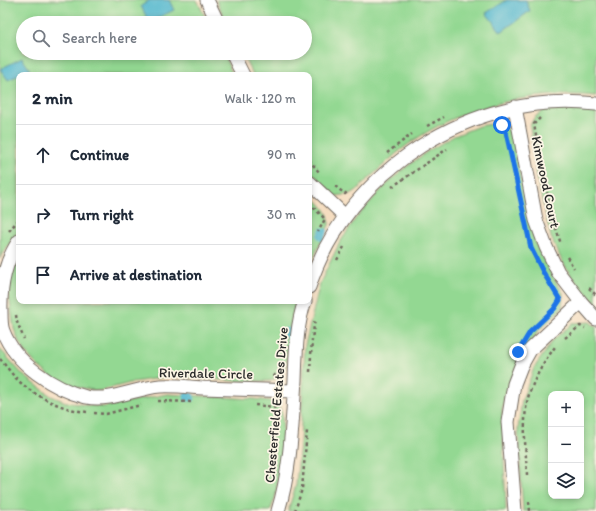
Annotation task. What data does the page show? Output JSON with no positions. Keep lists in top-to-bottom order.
{
  "streets": {
    "street": ["Kimwood Court", "Riverdale Circle", "Chesterfield Estates Drive"]
  },
  "crossings": [
    ["Riverdale Circle", "Chesterfield Estates Drive"]
  ],
  "page": {
    "search": "Search here",
    "heading": ["2 min", "Walk · 120 m"],
    "list": [
      ["Continue", "90 m"],
      ["Turn right", "30 m"],
      "Arrive at destination"
    ],
    "map_buttons": ["+", "−"]
  }
}
